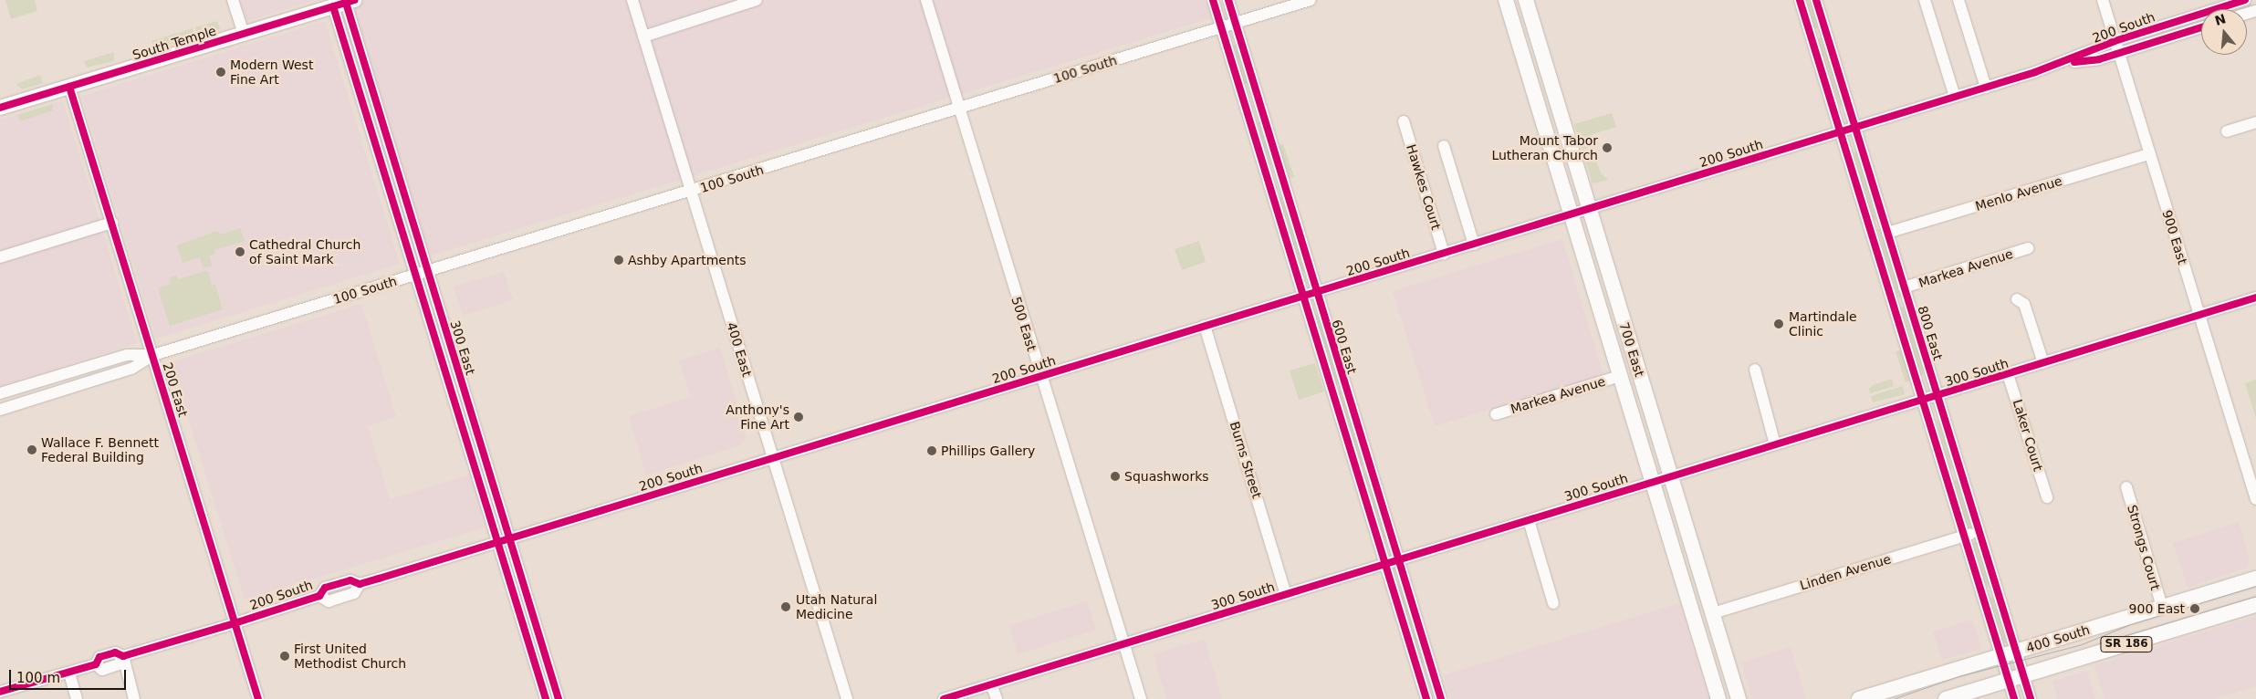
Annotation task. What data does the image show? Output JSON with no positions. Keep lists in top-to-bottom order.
{
  "streets": {
    "main road": [
      "South Temple",
      "700 East",
      "400 South",
      "SR 186"
    ],
    "street": [
      "200 South",
      "100 South",
      "Hawkes Court",
      "Menlo Avenue",
      "900 East",
      "Markea Avenue",
      "500 East",
      "800 East",
      "600 East",
      "300 East",
      "400 East",
      "300 South",
      "200 East",
      "Laker Court",
      "Burns Street",
      "Strongs Court",
      "Linden Avenue"
    ]
  },
  "crossings": [
    ["200 South", "Hawkes Court"],
    ["200 South", "900 East"],
    ["200 South", "500 East"],
    ["200 South", "800 East"],
    ["200 South", "600 East"],
    ["200 South", "300 East"],
    ["200 South", "400 East"],
    ["200 South", "700 East"],
    ["200 South", "200 East"],
    ["200 South", "Burns Street"],
    ["South Temple", "300 East"],
    ["South Temple", "200 East"],
    ["100 South", "500 East"],
    ["100 South", "600 East"],
    ["100 South", "300 East"],
    ["100 South", "400 East"],
    ["100 South", "200 East"],
    ["Menlo Avenue", "900 East"],
    ["Menlo Avenue", "800 East"],
    ["900 East", "300 South"],
    ["Markea Avenue", "800 East"],
    ["Markea Avenue", "700 East"],
    ["500 East", "300 South"],
    ["800 East", "300 South"],
    ["800 East", "Linden Avenue"],
    ["800 East", "400 South"],
    ["600 East", "300 South"],
    ["700 East", "300 South"],
    ["700 East", "Linden Avenue"],
    ["300 South", "Laker Court"],
    ["300 South", "Burns Street"],
    ["Strongs Court", "400 South"]
  ],
  "places": [
    "Modern West Fine Art",
    "Mount Tabor Lutheran Church",
    "Cathedral Church of Saint Mark",
    "Ashby Apartments",
    "Martindale Clinic",
    "Anthony's Fine Art",
    "Wallace F. Bennett Federal Building",
    "Phillips Gallery",
    "Squashworks",
    "Utah Natural Medicine",
    "900 East",
    "First United Methodist Church"
  ],
  "scale_bar": "100 m",
  "north": "top"
}
